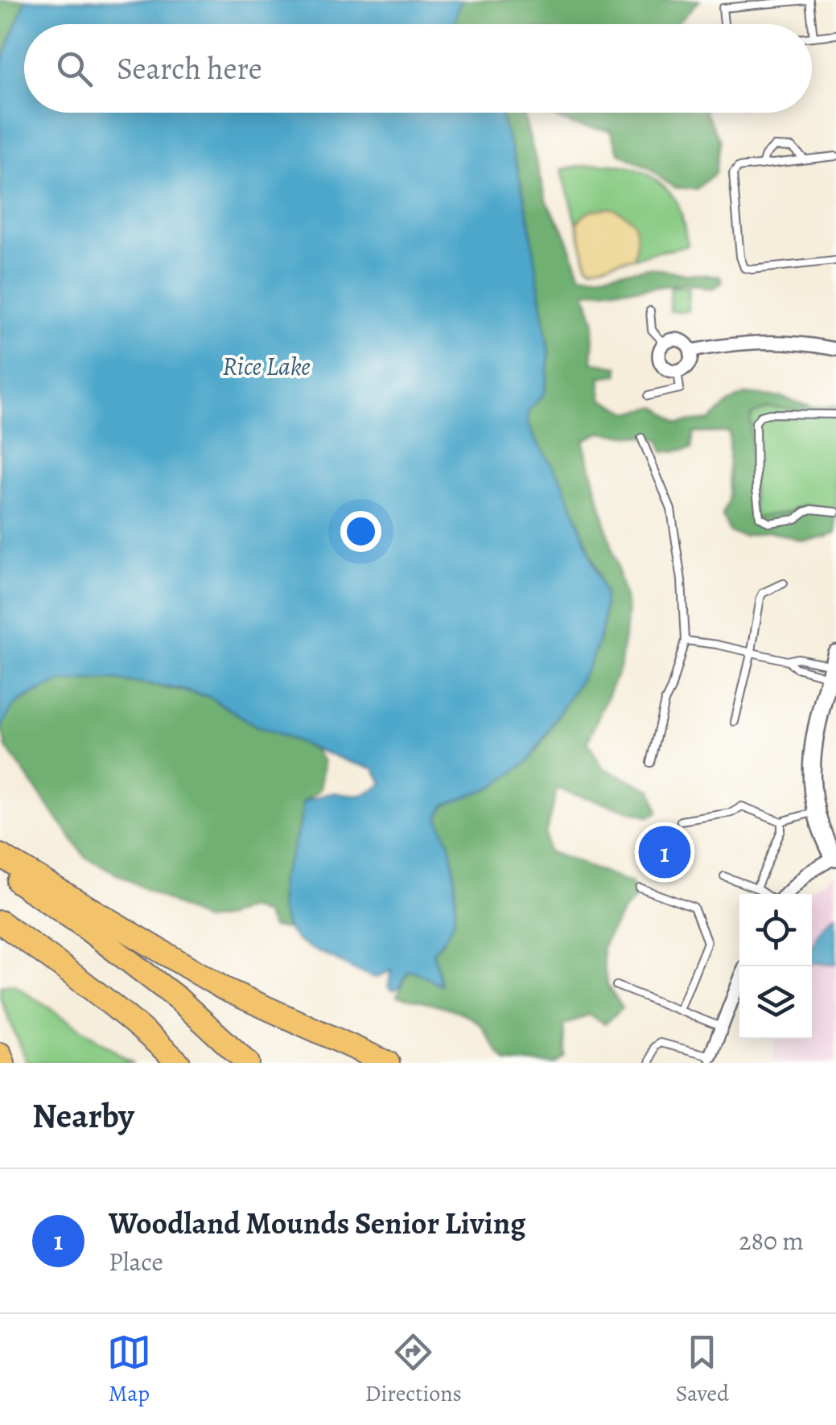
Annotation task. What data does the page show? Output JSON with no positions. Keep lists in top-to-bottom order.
{
  "water": ["Rice Lake"],
  "page": {
    "search": "Search here",
    "pins": "1",
    "heading": "Nearby",
    "list": [
      {
        "mark": "1",
        "name": "Woodland Mounds Senior Living",
        "note": "Place",
        "value": "280 m"
      }
    ],
    "nav": ["Map", "Directions", "Saved"]
  }
}
